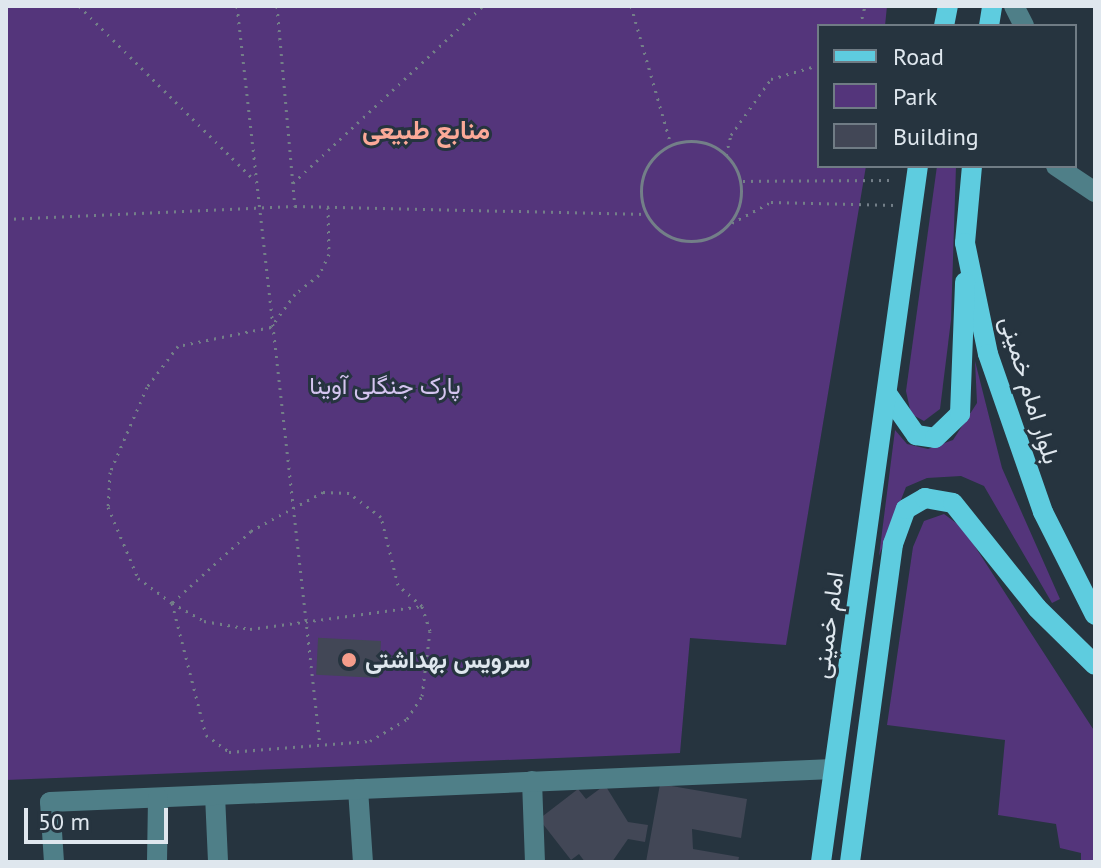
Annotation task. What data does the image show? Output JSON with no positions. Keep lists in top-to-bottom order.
{
  "streets": {
    "main road": ["بلوار امام خمینی", "امام خمینی"]
  },
  "districts": ["منابع طبیعی"],
  "parks": ["پارک جنگلی آوینا"],
  "places": ["سرویس بهداشتی"],
  "legend": ["Road", "Park", "Building"],
  "scale_bar": "50 m"
}
